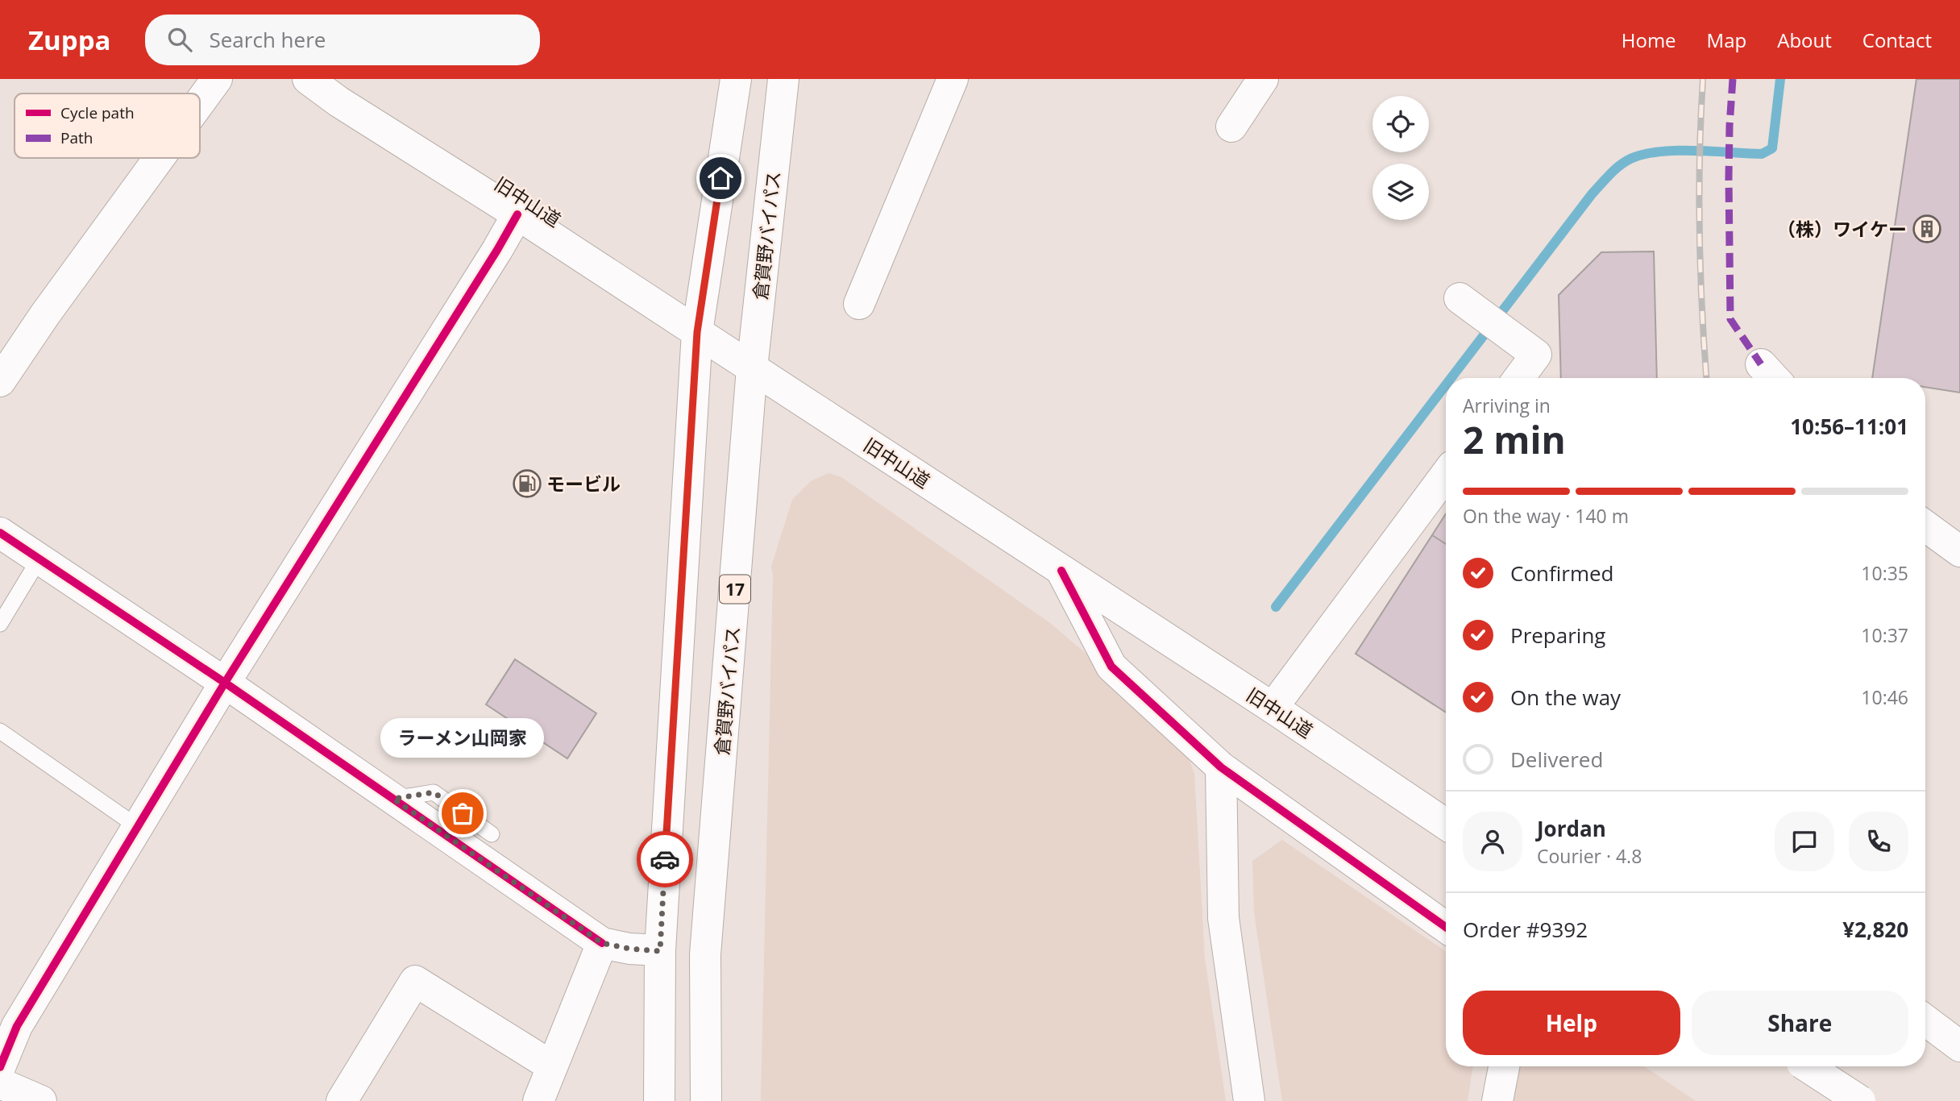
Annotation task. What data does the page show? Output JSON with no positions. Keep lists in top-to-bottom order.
{
  "streets": {
    "main road": ["旧中山道", "倉賀野バイパス", "17"]
  },
  "crossings": [
    ["旧中山道", "倉賀野バイパス"]
  ],
  "places": {
    "building": ["（株）ワイケー"],
    "fuel station": ["モービル"],
    "other": ["ラーメン山岡家"]
  },
  "legend": ["Cycle path", "Path"],
  "page": {
    "header": "Zuppa",
    "search": "Search here",
    "nav": [
      "Home",
      "Map",
      "About",
      "Contact"
    ],
    "heading": ["2 min", "Arriving in", "10:56–11:01"],
    "panel": [
      "Jordan",
      "Courier · 4.8",
      "Order #9392",
      "¥2,820"
    ],
    "bar": "On the way · 140 m",
    "list": [
      ["Confirmed", "10:35"],
      ["Preparing", "10:37"],
      ["On the way", "10:46"],
      "Delivered"
    ],
    "bubble": "ラーメン山岡家",
    "buttons": ["Help", "Share"]
  }
}
